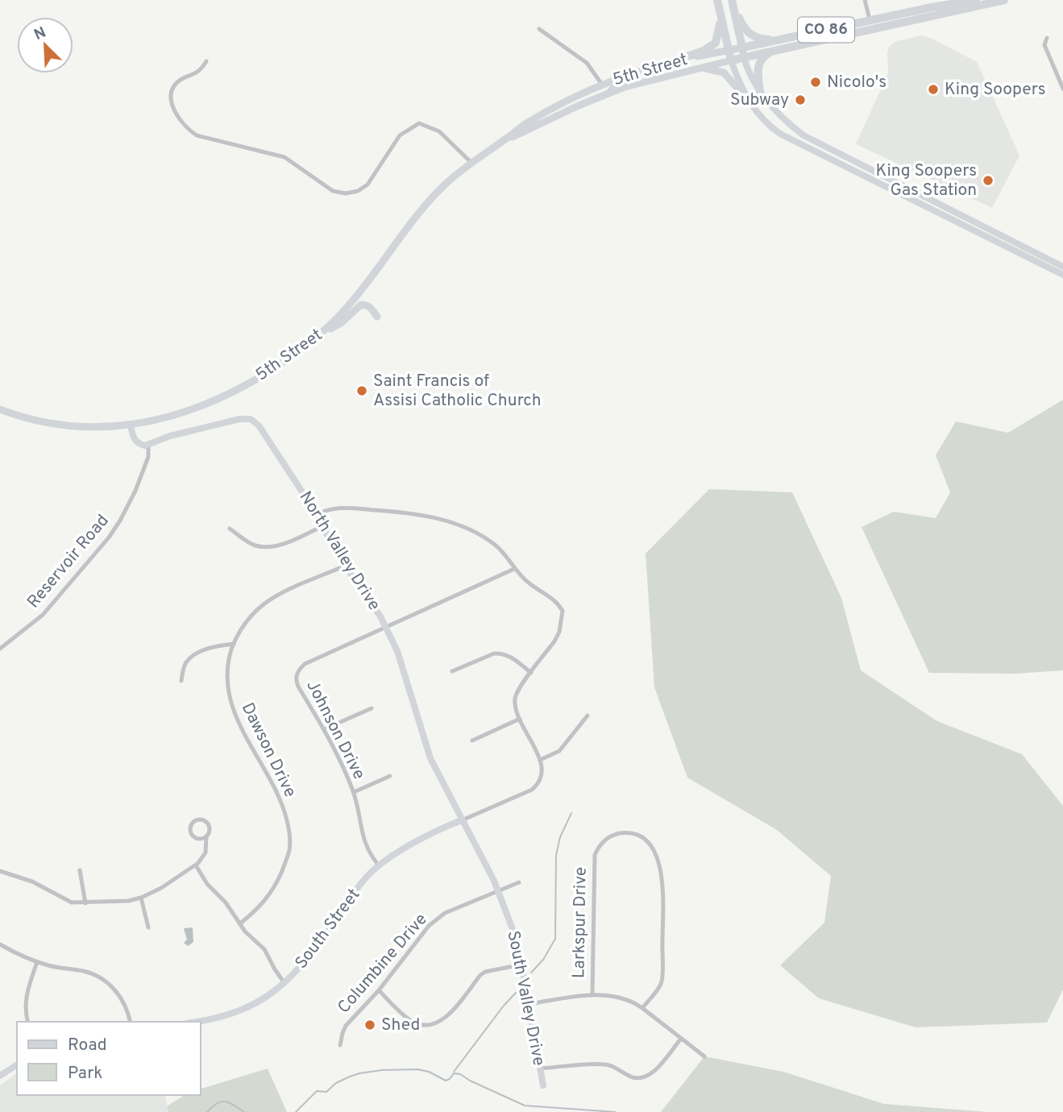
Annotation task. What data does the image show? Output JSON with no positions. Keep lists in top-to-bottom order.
{
  "streets": {
    "highway": ["CO 86", "5th Street"],
    "street": [
      "North Valley Drive",
      "Reservoir Road",
      "Johnson Drive",
      "Dawson Drive",
      "Larkspur Drive",
      "South Street",
      "Columbine Drive",
      "South Valley Drive"
    ]
  },
  "crossings": [
    ["CO 86", "5th Street"],
    ["North Valley Drive", "Reservoir Road"],
    ["North Valley Drive", "Johnson Drive"],
    ["North Valley Drive", "Dawson Drive"],
    ["North Valley Drive", "South Street"],
    ["North Valley Drive", "South Valley Drive"],
    ["Johnson Drive", "South Street"],
    ["South Street", "South Valley Drive"],
    ["Columbine Drive", "South Valley Drive"]
  ],
  "places": [
    "Nicolo's",
    "King Soopers",
    "Subway",
    "King Soopers Gas Station",
    "Saint Francis of Assisi Catholic Church",
    "Shed"
  ],
  "legend": ["Road", "Park"],
  "north": "top left"
}
